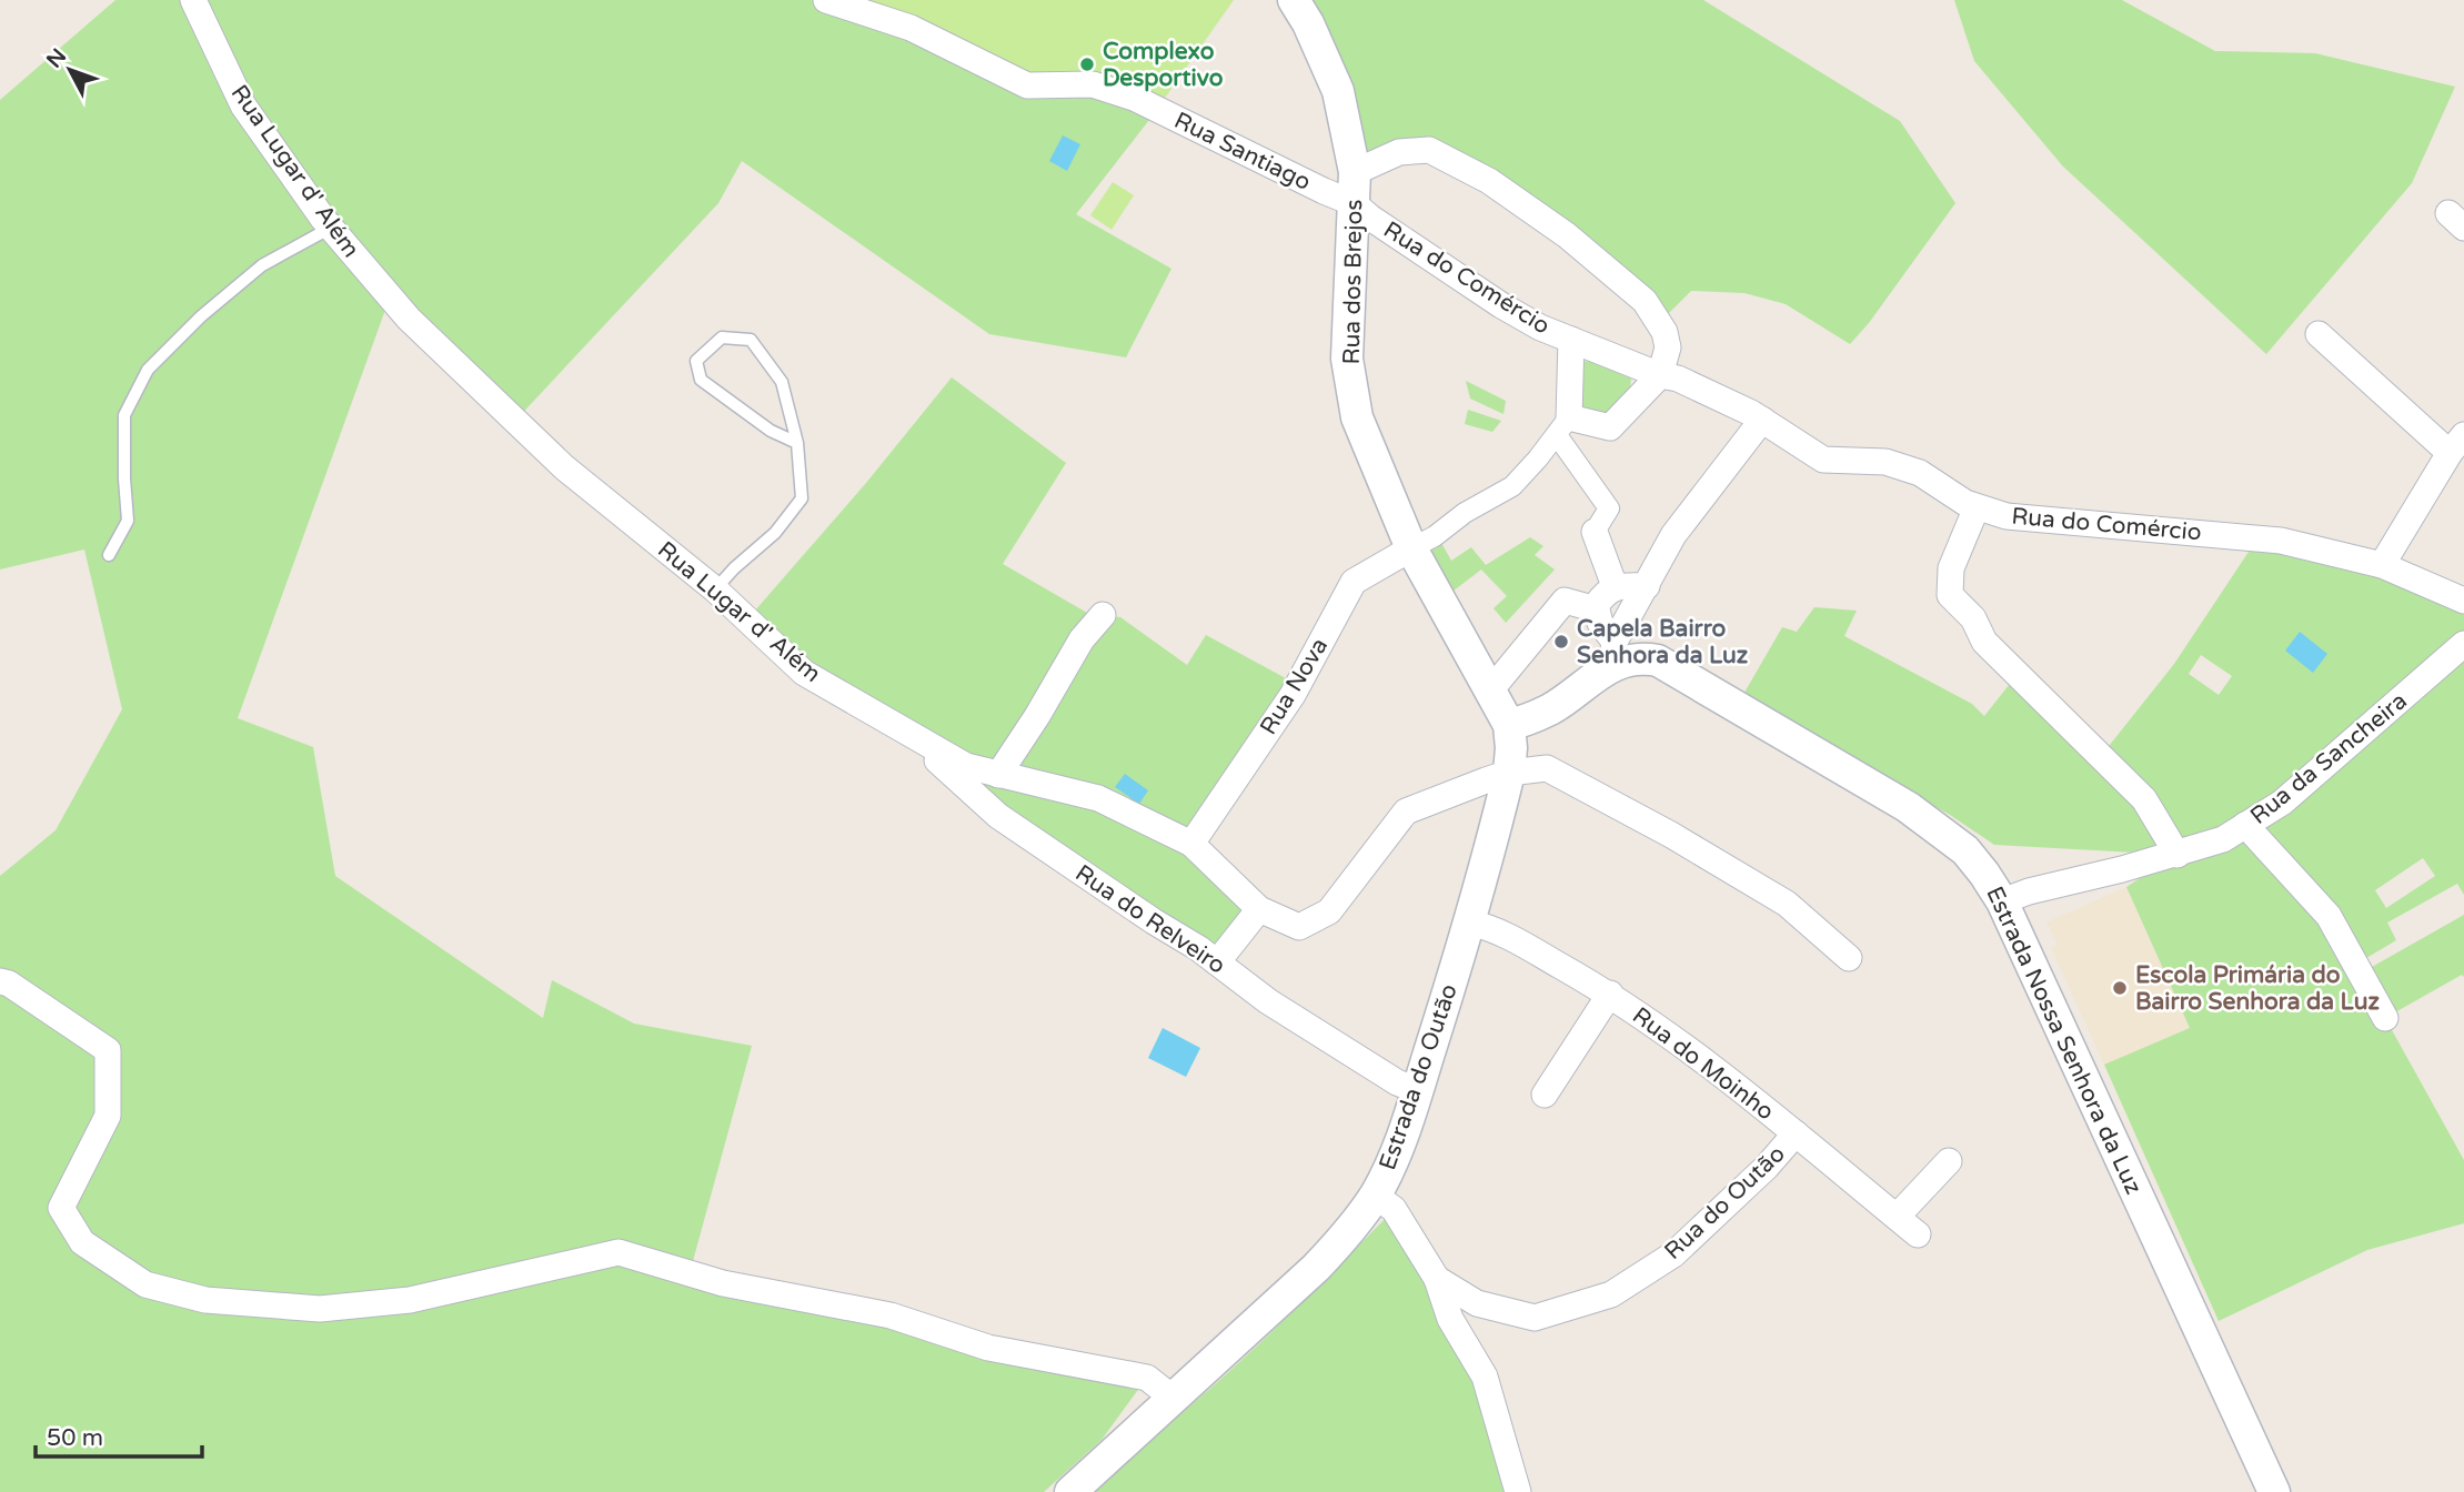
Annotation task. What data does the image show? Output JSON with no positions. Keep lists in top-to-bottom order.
{
  "streets": {
    "street": [
      "Rua Santiago",
      "Rua Lugar d' Além",
      "Rua do Comércio",
      "Rua dos Brejos",
      "Rua Nova",
      "Rua da Sancheira",
      "Rua do Relveiro",
      "Estrada Nossa Senhora da Luz",
      "Rua do Moinho",
      "Estrada do Outão",
      "Rua do Outão"
    ]
  },
  "crossings": [
    ["Rua Santiago", "Rua do Comércio"],
    ["Rua Santiago", "Rua dos Brejos"],
    ["Rua Lugar d' Além", "Rua Nova"],
    ["Rua Lugar d' Além", "Rua do Relveiro"],
    ["Rua Lugar d' Além", "Estrada do Outão"],
    ["Rua do Comércio", "Rua dos Brejos"],
    ["Rua dos Brejos", "Rua Nova"],
    ["Rua dos Brejos", "Estrada do Outão"],
    ["Rua da Sancheira", "Estrada Nossa Senhora da Luz"],
    ["Rua do Relveiro", "Estrada do Outão"],
    ["Rua do Moinho", "Estrada do Outão"],
    ["Rua do Moinho", "Rua do Outão"]
  ],
  "places": ["Complexo Desportivo", "Capela Bairro Senhora da Luz", "Escola Primária do Bairro Senhora da Luz"],
  "scale_bar": "50 m",
  "north": "top left"
}
